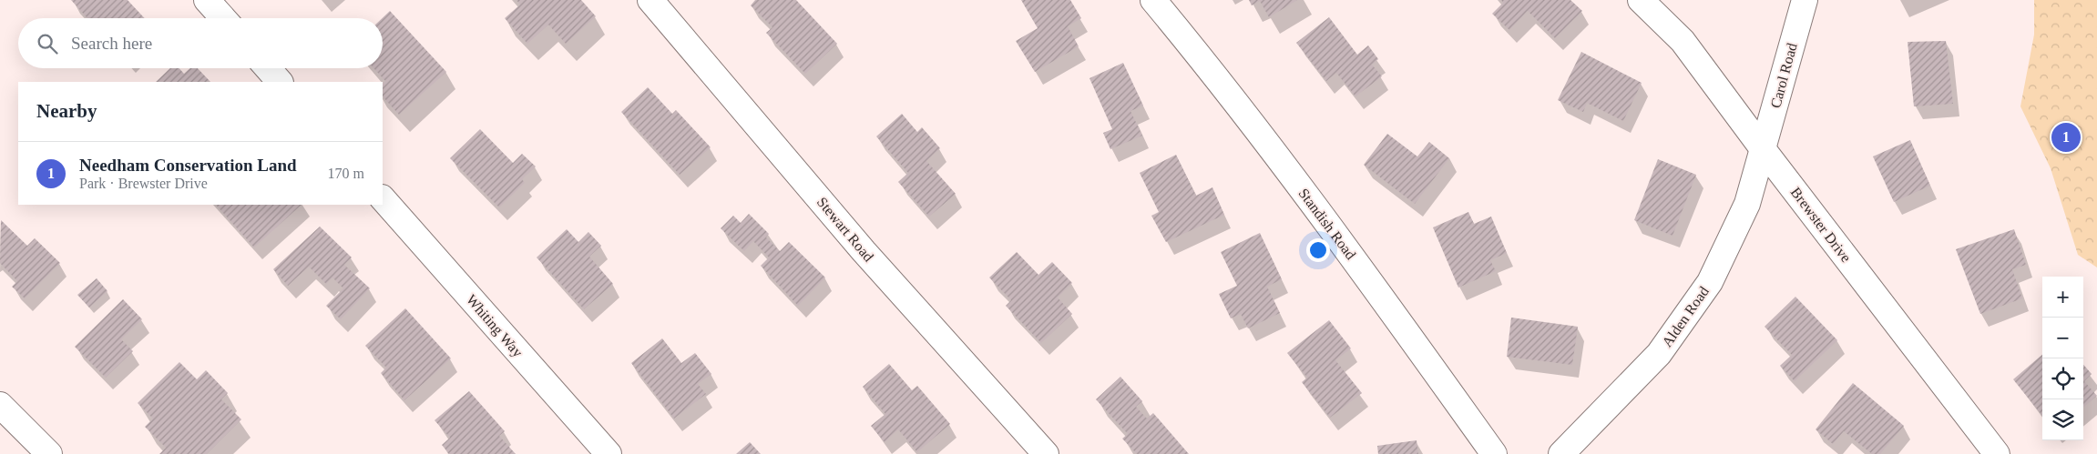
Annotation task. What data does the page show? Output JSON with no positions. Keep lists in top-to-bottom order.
{
  "streets": {
    "street": [
      "Carol Road",
      "Standish Road",
      "Brewster Drive",
      "Stewart Road",
      "Alden Road",
      "Whiting Way"
    ]
  },
  "crossings": [
    ["Carol Road", "Brewster Drive"],
    ["Carol Road", "Alden Road"],
    ["Brewster Drive", "Alden Road"]
  ],
  "page": {
    "search": "Search here",
    "heading": "Nearby",
    "pins": "1",
    "list": [
      {
        "mark": "1",
        "name": "Needham Conservation Land",
        "note": "Park · Brewster Drive",
        "value": "170 m"
      }
    ],
    "map_buttons": ["+", "−"]
  }
}
